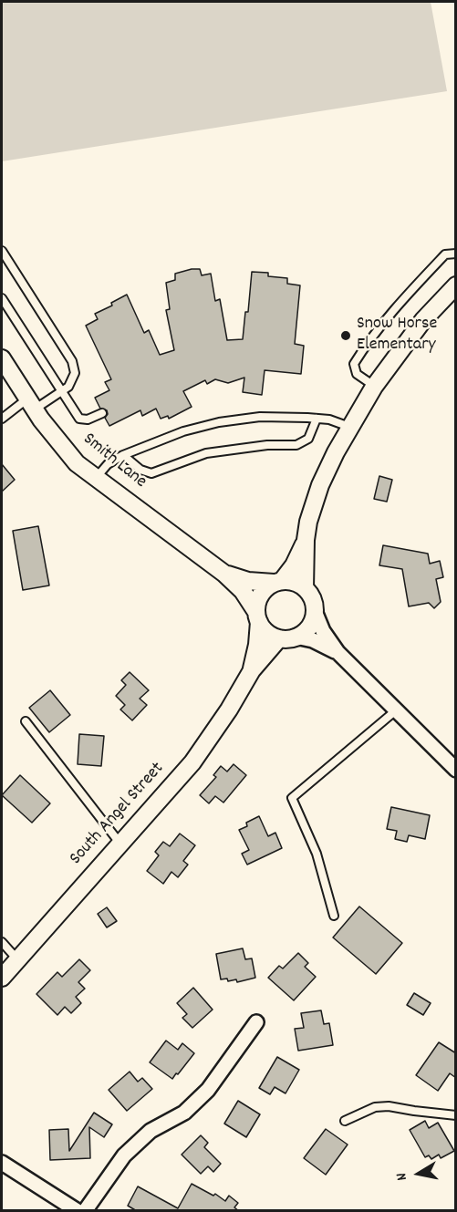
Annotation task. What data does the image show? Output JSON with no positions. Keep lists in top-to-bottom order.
{
  "streets": {
    "street": ["Smith Lane", "South Angel Street"]
  },
  "crossings": [
    ["Smith Lane", "South Angel Street"]
  ],
  "places": ["Snow Horse Elementary"],
  "north": "left"
}
